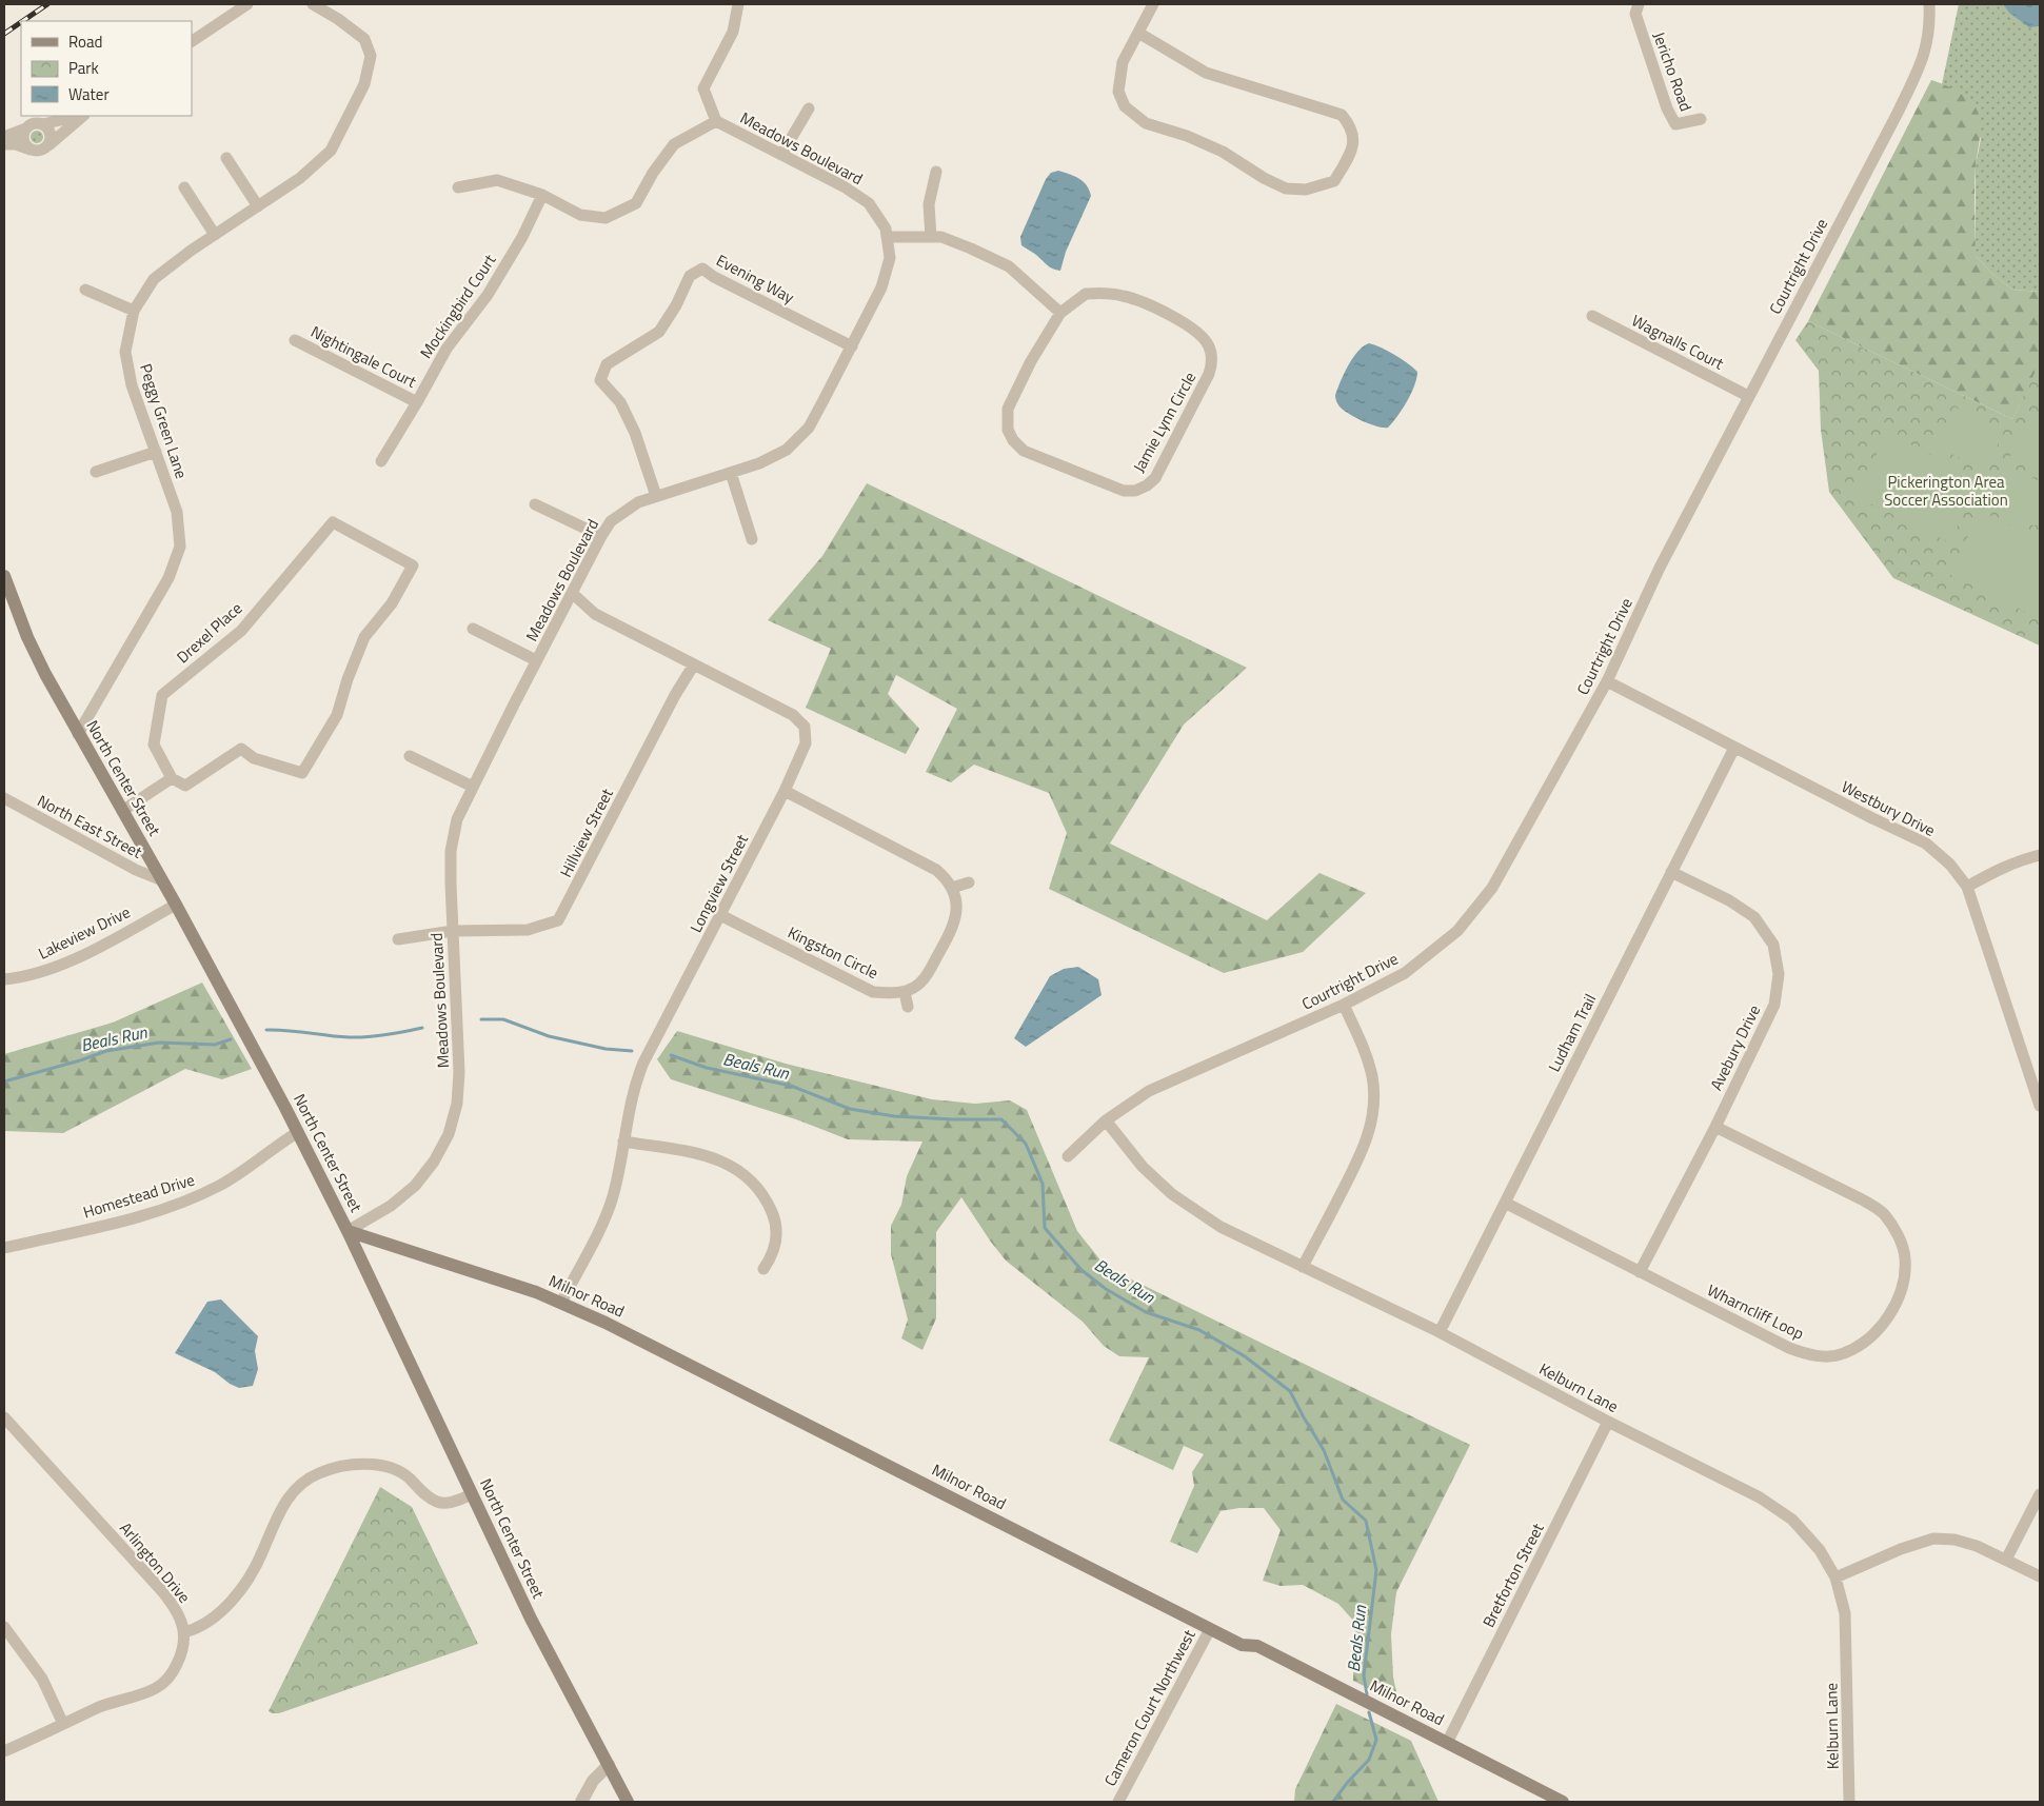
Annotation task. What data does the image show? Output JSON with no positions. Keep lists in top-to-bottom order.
{
  "streets": {
    "main road": ["North Center Street", "Milnor Road"],
    "street": [
      "Jericho Road",
      "Meadows Boulevard",
      "Courtright Drive",
      "Evening Way",
      "Mockingbird Court",
      "Wagnalls Court",
      "Nightingale Court",
      "Peggy Green Lane",
      "Jamie Lynn Circle",
      "Drexel Place",
      "Westbury Drive",
      "North East Street",
      "Hillview Street",
      "Longview Street",
      "Lakeview Drive",
      "Kingston Circle",
      "Ludham Trail",
      "Avebury Drive",
      "Homestead Drive",
      "Wharncliff Loop",
      "Kelburn Lane",
      "Arlington Drive",
      "Bretforton Street",
      "Cameron Court Northwest"
    ]
  },
  "crossings": [
    ["Meadows Boulevard", "Evening Way"],
    ["Meadows Boulevard", "North Center Street"],
    ["Meadows Boulevard", "Hillview Street"],
    ["Meadows Boulevard", "Longview Street"],
    ["Meadows Boulevard", "Milnor Road"],
    ["Courtright Drive", "Wagnalls Court"],
    ["Courtright Drive", "Westbury Drive"],
    ["Courtright Drive", "Kelburn Lane"],
    ["Mockingbird Court", "Nightingale Court"],
    ["Peggy Green Lane", "North Center Street"],
    ["North Center Street", "North East Street"],
    ["North Center Street", "Lakeview Drive"],
    ["North Center Street", "Homestead Drive"],
    ["North Center Street", "Milnor Road"],
    ["Westbury Drive", "Ludham Trail"],
    ["Hillview Street", "Longview Street"],
    ["Longview Street", "Kingston Circle"],
    ["Longview Street", "Milnor Road"],
    ["Ludham Trail", "Avebury Drive"],
    ["Ludham Trail", "Wharncliff Loop"],
    ["Ludham Trail", "Kelburn Lane"],
    ["Avebury Drive", "Wharncliff Loop"],
    ["Milnor Road", "Bretforton Street"],
    ["Milnor Road", "Cameron Court Northwest"],
    ["Kelburn Lane", "Bretforton Street"]
  ],
  "water": ["Beals Run"],
  "parks": ["Pickerington Area Soccer Association"],
  "legend": ["Road", "Park", "Water"]
}
